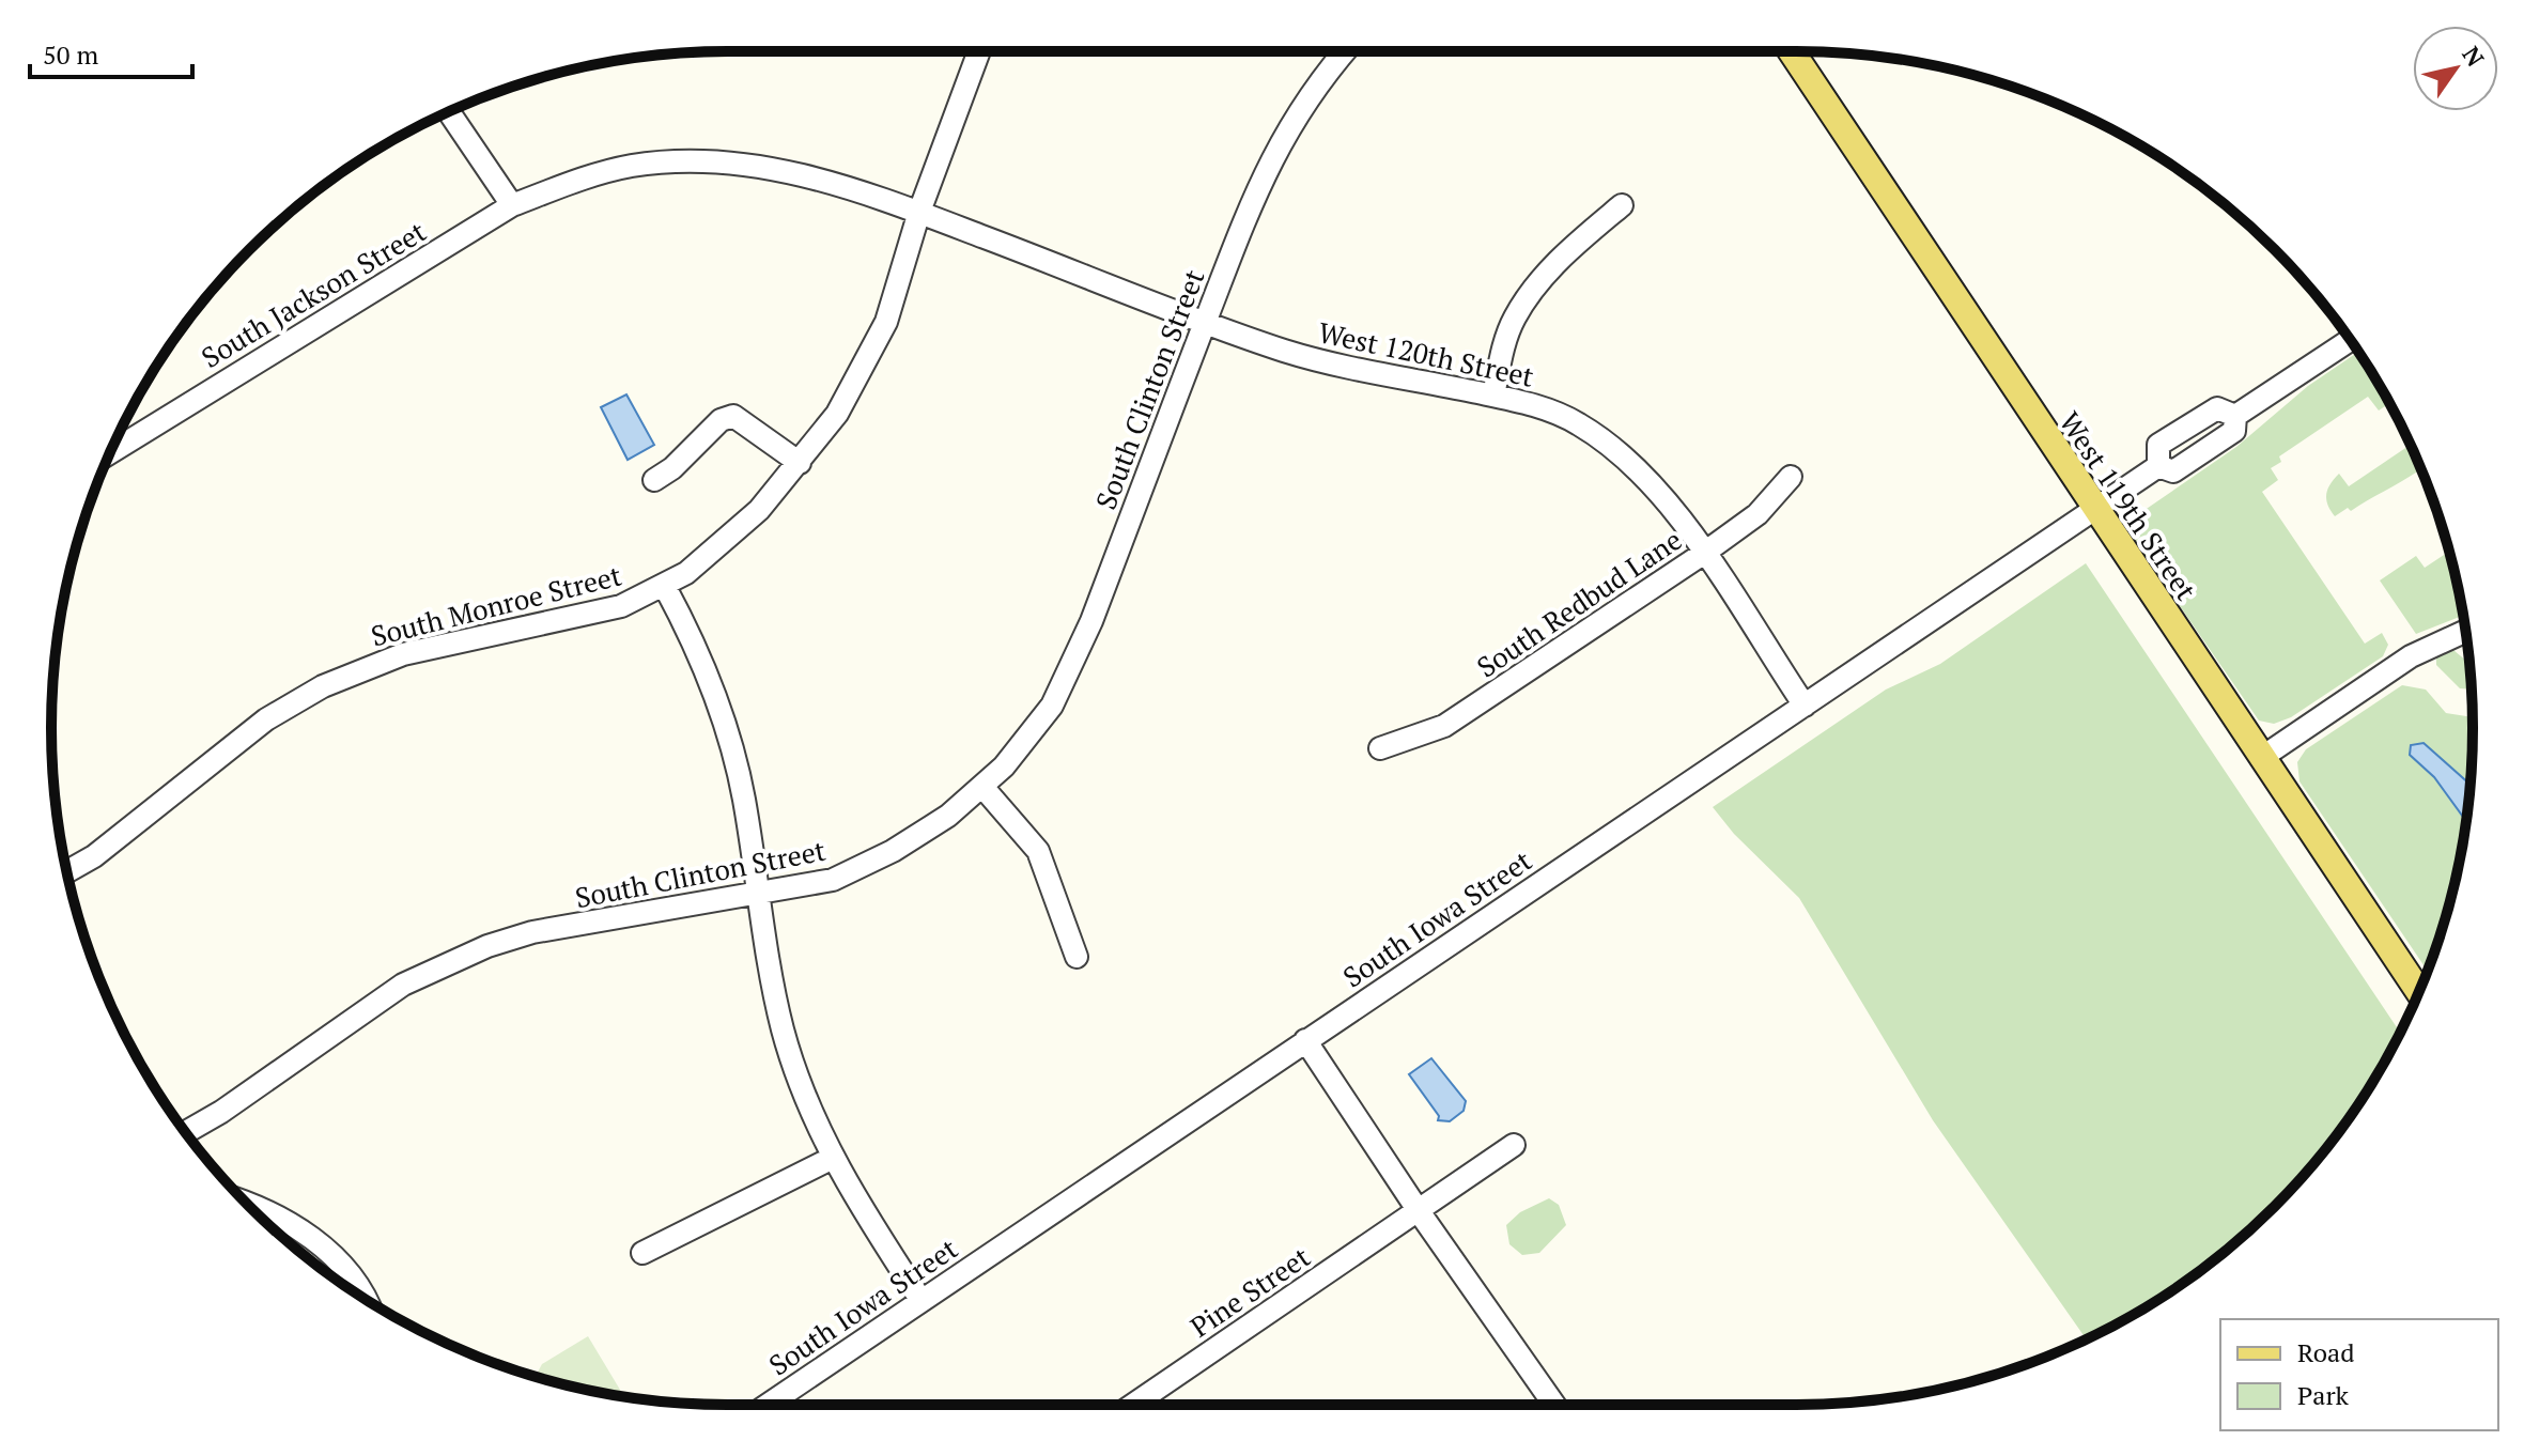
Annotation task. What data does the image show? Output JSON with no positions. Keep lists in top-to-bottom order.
{
  "streets": {
    "main road": ["West 119th Street"],
    "street": [
      "South Jackson Street",
      "West 120th Street",
      "South Clinton Street",
      "South Redbud Lane",
      "South Monroe Street",
      "South Iowa Street",
      "Pine Street"
    ]
  },
  "crossings": [
    ["South Jackson Street", "West 120th Street"],
    ["South Jackson Street", "South Monroe Street"],
    ["West 120th Street", "South Clinton Street"],
    ["West 120th Street", "South Redbud Lane"],
    ["West 120th Street", "South Monroe Street"],
    ["West 120th Street", "South Iowa Street"],
    ["West 119th Street", "South Iowa Street"]
  ],
  "legend": ["Road", "Park"],
  "scale_bar": "50 m",
  "north": "top right"
}
